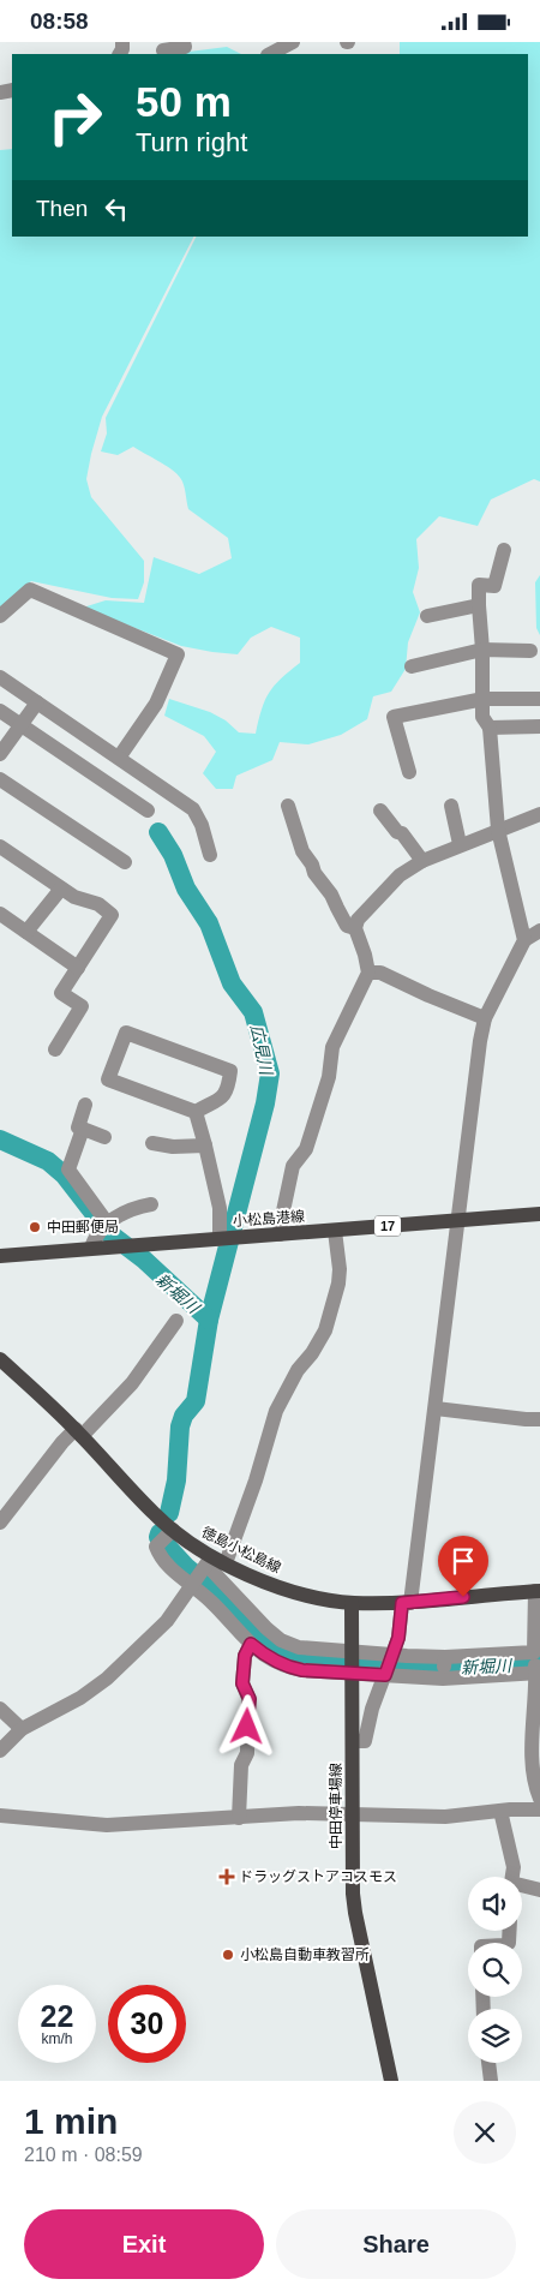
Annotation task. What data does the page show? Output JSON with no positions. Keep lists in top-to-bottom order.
{
  "streets": {
    "main road": [
      "小松島港線",
      "17",
      "徳島小松島線",
      "中田停車場線"
    ]
  },
  "crossings": [
    ["徳島小松島線", "中田停車場線"]
  ],
  "water": ["広見川", "新堀川"],
  "places": {
    "other": ["中田郵便局", "小松島自動車教習所"],
    "health": ["ドラッグストアコスモス"]
  },
  "page": {
    "status": "08:58",
    "turn": ["50 m", "Turn right"],
    "then": "Then",
    "speed": "22 km/h",
    "limit": "30",
    "heading": ["1 min", "210 m · 08:59"],
    "buttons": ["Exit", "Share"]
  }
}
